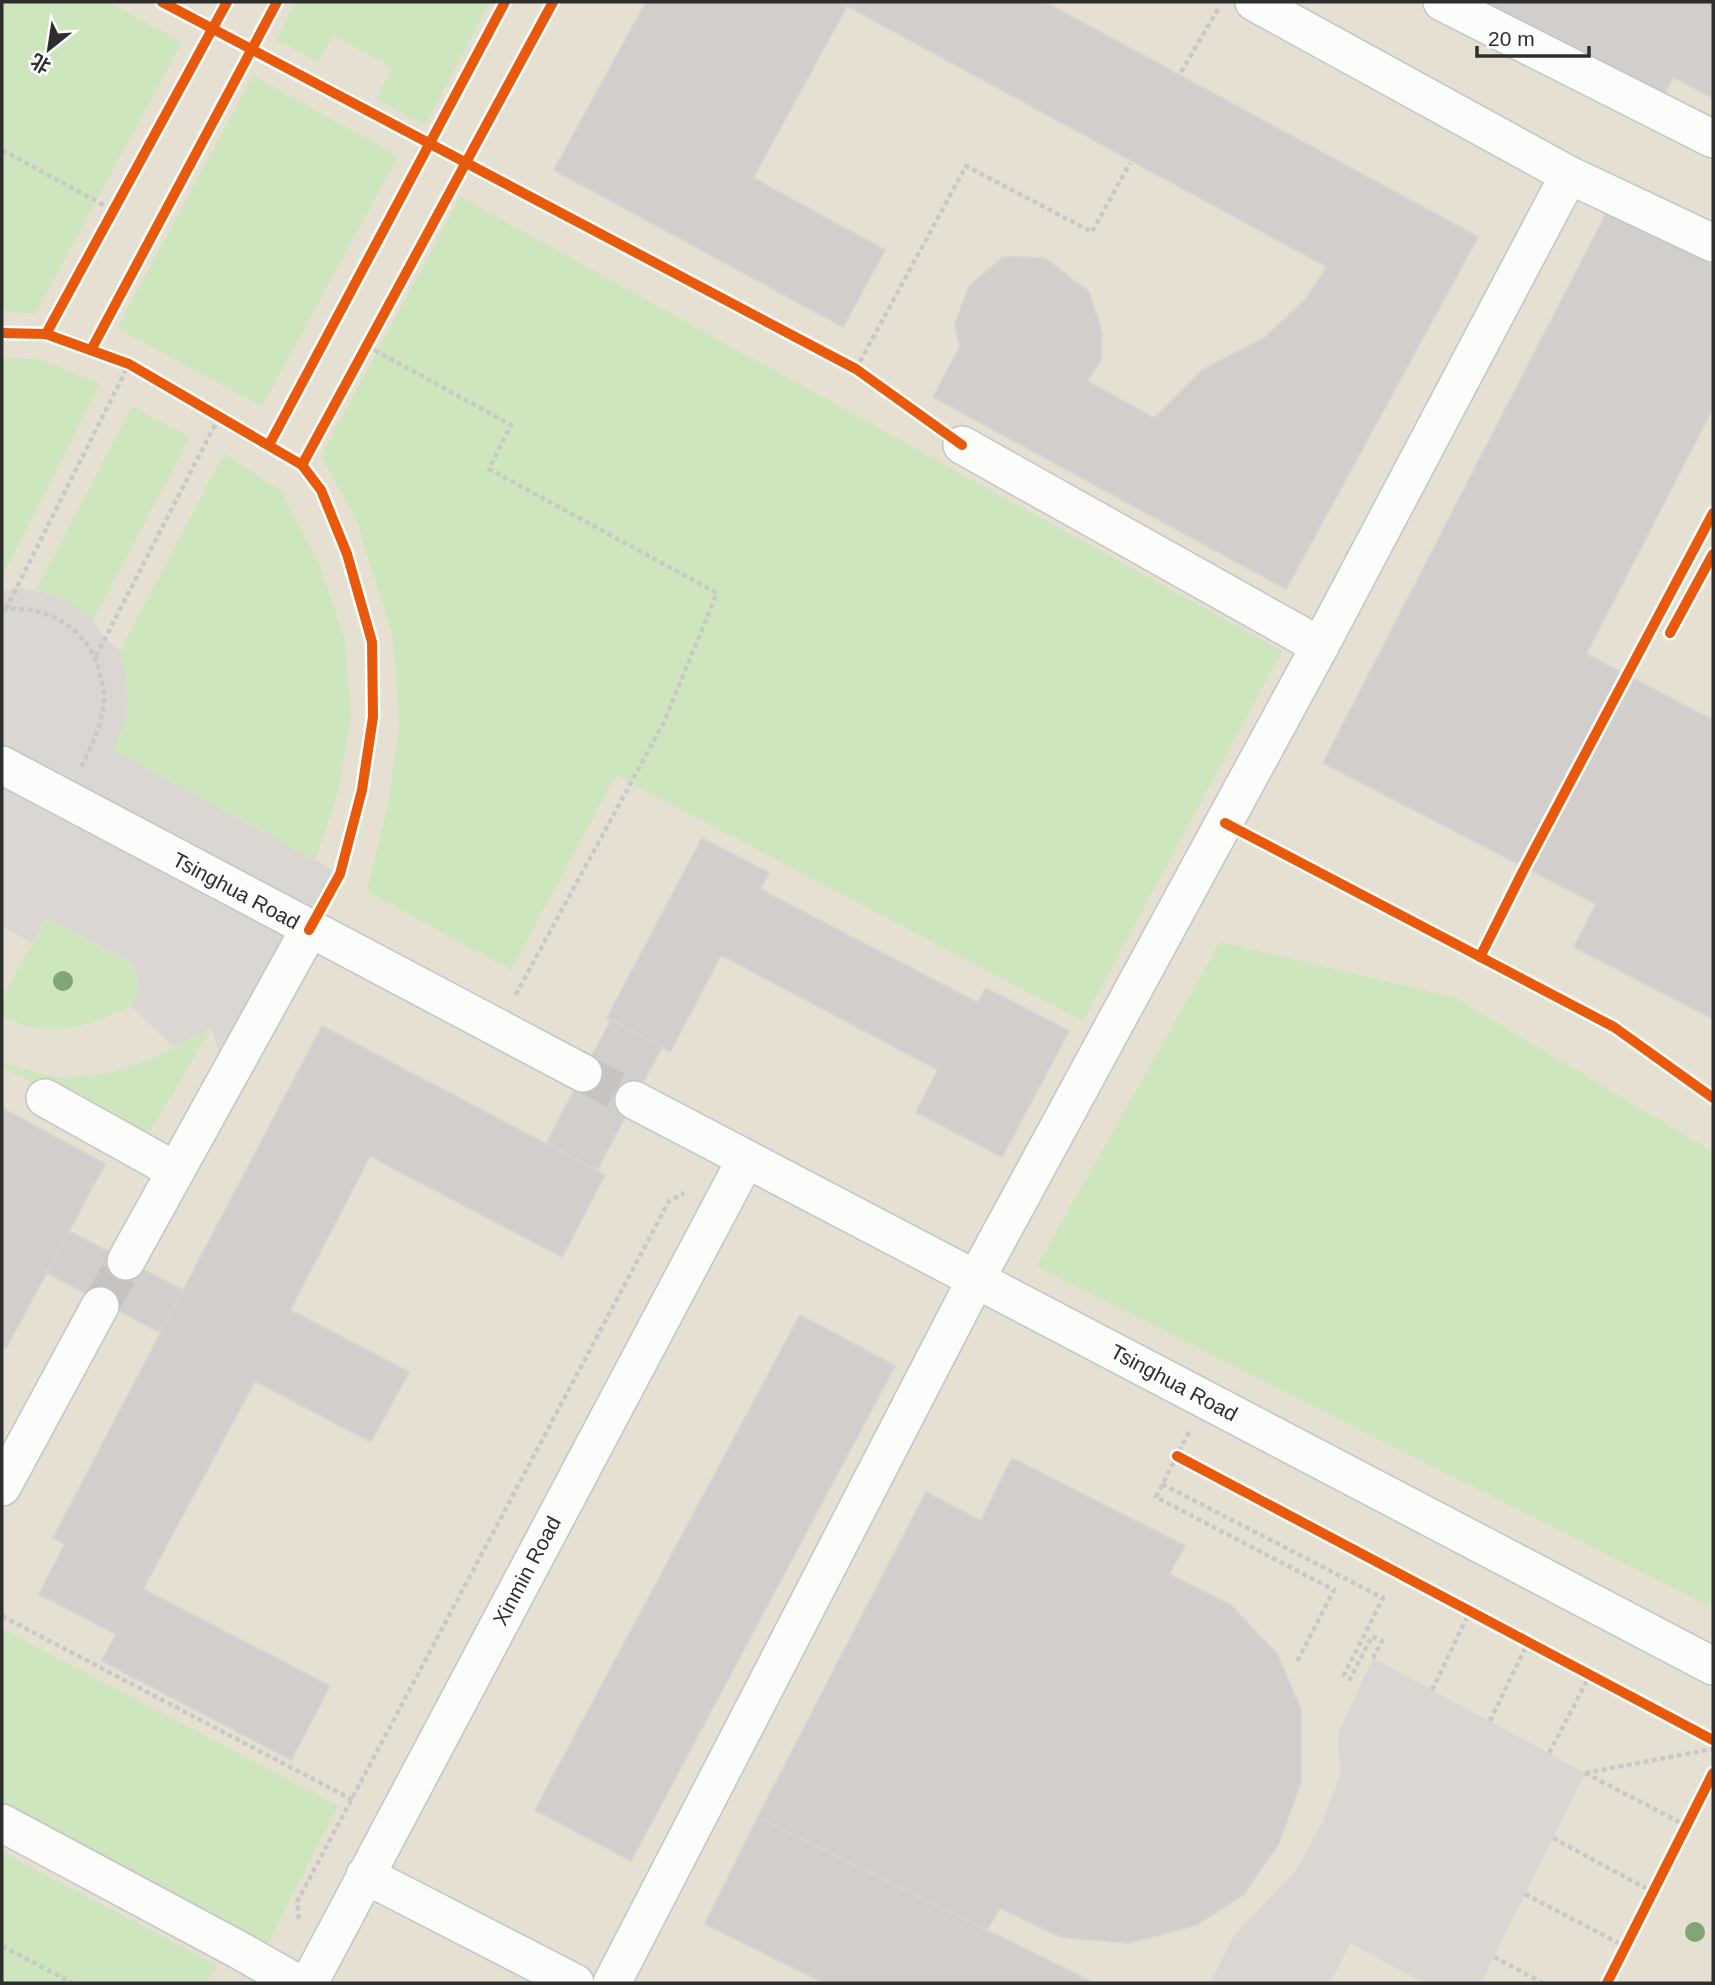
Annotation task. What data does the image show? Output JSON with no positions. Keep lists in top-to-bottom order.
{
  "streets": {
    "street": ["Tsinghua Road", "Xinmin Road"]
  },
  "crossings": [
    ["Tsinghua Road", "Xinmin Road"]
  ],
  "scale_bar": "20 m",
  "north": "bottom left"
}
